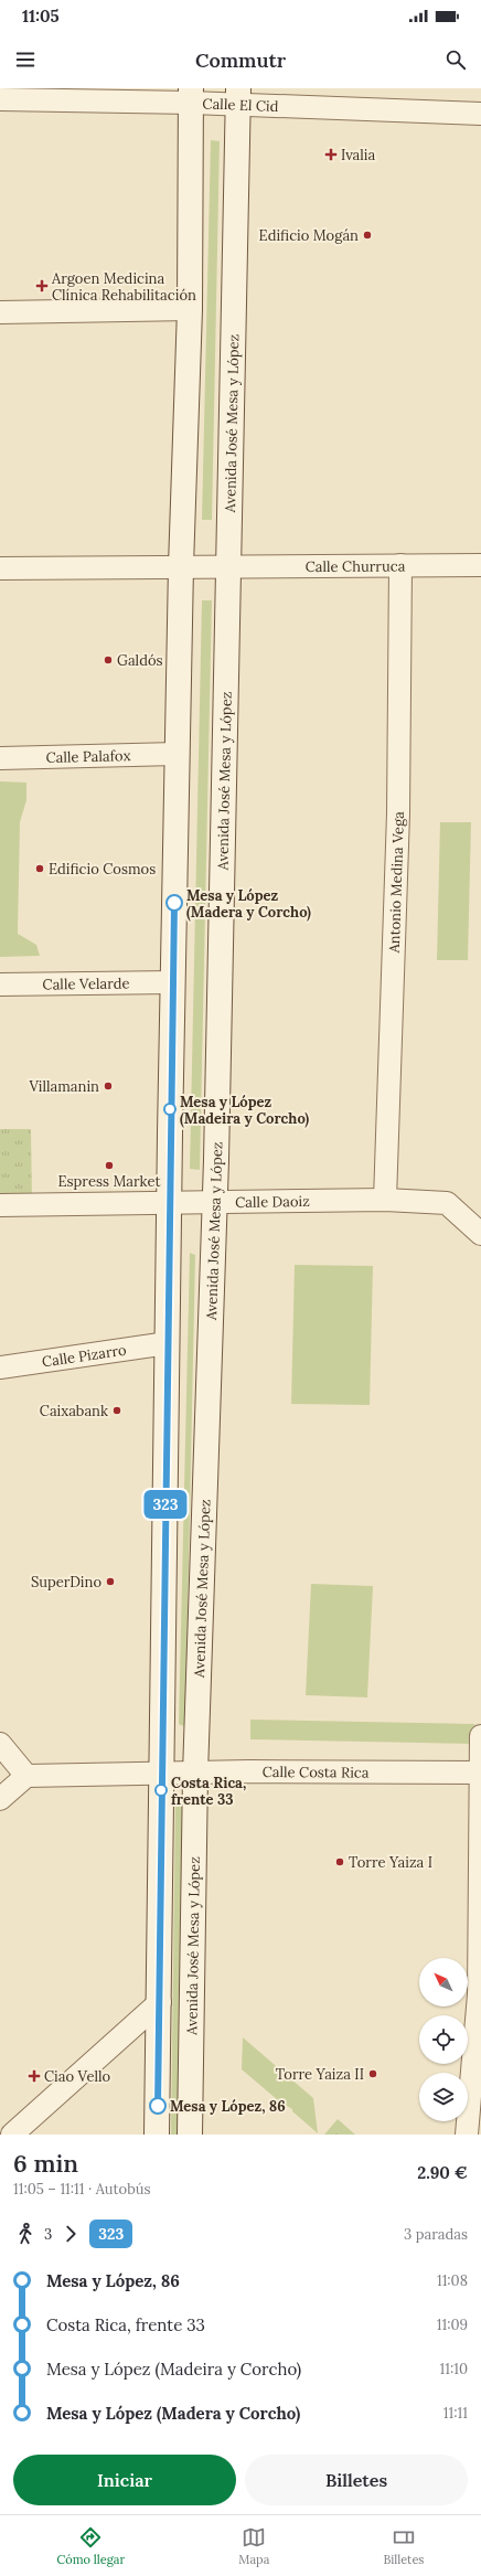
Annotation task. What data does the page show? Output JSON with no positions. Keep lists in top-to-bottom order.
{
  "streets": {
    "street": [
      "Calle El Cid",
      "Avenida José Mesa y López",
      "Calle Churruca",
      "Calle Palafox",
      "Antonio Medina Vega",
      "Calle Velarde",
      "Calle Daoiz",
      "Calle Pizarro",
      "Calle Costa Rica"
    ]
  },
  "crossings": [
    ["Calle El Cid", "Avenida José Mesa y López"],
    ["Avenida José Mesa y López", "Calle Churruca"],
    ["Avenida José Mesa y López", "Calle Daoiz"],
    ["Avenida José Mesa y López", "Calle Costa Rica"],
    ["Calle Churruca", "Antonio Medina Vega"],
    ["Antonio Medina Vega", "Calle Daoiz"]
  ],
  "places": {
    "health": ["Ivalia", "Argoen Medicina Clínica Rehabilitación", "Ciao Vello"],
    "other": [
      "Edificio Mogán",
      "Galdós",
      "Edificio Cosmos",
      "Mesa y López (Madera y Corcho)",
      "Villamanin",
      "Mesa y López (Madeira y Corcho)",
      "Espress Market",
      "Caixabank",
      "SuperDino",
      "Costa Rica, frente 33",
      "Torre Yaiza I",
      "Torre Yaiza II",
      "Mesa y López, 86"
    ]
  },
  "lines": ["bus line 323"],
  "north": "top left",
  "page": {
    "status": "11:05",
    "header": "Commutr",
    "on_map": "323",
    "heading": ["6 min", "11:05 – 11:11 · Autobús", "2.90 €"],
    "legs": ["3", "323", "3 paradas"],
    "list": [
      {
        "name": "Mesa y López, 86",
        "value": "11:08"
      },
      {
        "name": "Costa Rica, frente 33",
        "value": "11:09"
      },
      {
        "name": "Mesa y López (Madeira y Corcho)",
        "value": "11:10"
      },
      {
        "name": "Mesa y López (Madera y Corcho)",
        "value": "11:11"
      }
    ],
    "buttons": ["Iniciar", "Billetes"],
    "tabs": ["Cómo llegar", "Mapa", "Billetes"]
  }
}
